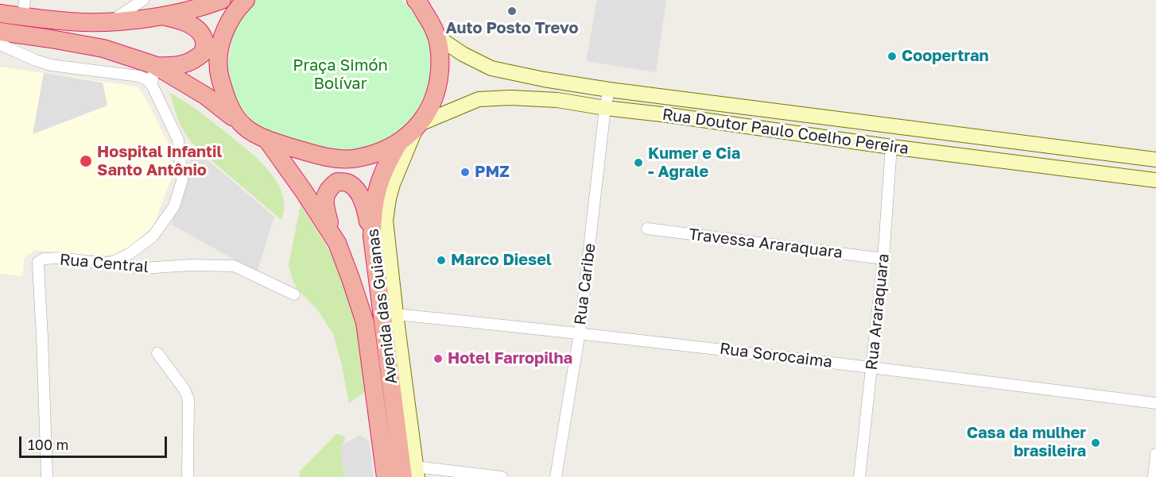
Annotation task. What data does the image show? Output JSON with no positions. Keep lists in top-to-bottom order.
{
  "streets": {
    "highway": ["Avenida das Guianas"],
    "main road": ["Rua Doutor Paulo Coelho Pereira"],
    "street": [
      "Travessa Araraquara",
      "Rua Central",
      "Rua Caribe",
      "Rua Araraquara",
      "Rua Sorocaima"
    ]
  },
  "crossings": [
    ["Rua Doutor Paulo Coelho Pereira", "Rua Caribe"],
    ["Rua Doutor Paulo Coelho Pereira", "Rua Araraquara"],
    ["Travessa Araraquara", "Rua Araraquara"],
    ["Rua Caribe", "Rua Sorocaima"],
    ["Avenida das Guianas", "Rua Sorocaima"],
    ["Rua Araraquara", "Rua Sorocaima"]
  ],
  "parks": ["Praça Simón Bolívar"],
  "places": [
    "Auto Posto Trevo",
    "Coopertran",
    "Hospital Infantil Santo Antônio",
    "Kumer e Cia - Agrale",
    "PMZ",
    "Marco Diesel",
    "Hotel Farropilha",
    "Casa da mulher brasileira"
  ],
  "scale_bar": "100 m"
}
